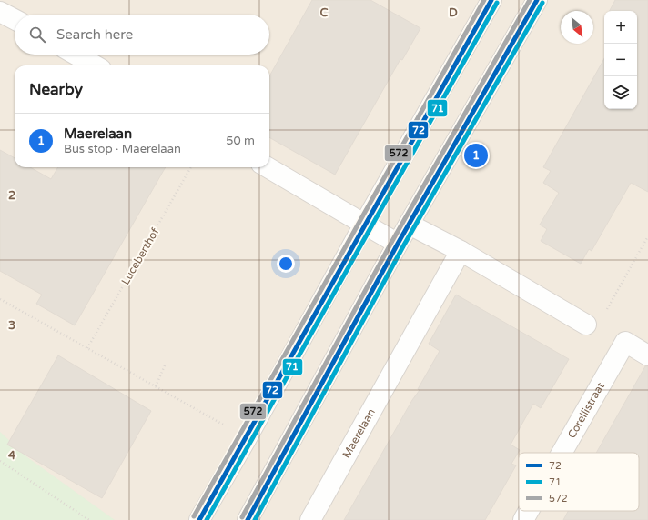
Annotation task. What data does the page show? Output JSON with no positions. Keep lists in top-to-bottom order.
{
  "streets": {
    "street": ["Corellistraat", "Maerelaan"],
    "path": ["Luceberthof"]
  },
  "lines": ["transit line 72", "transit line 572", "transit line 71"],
  "legend": ["72", "71", "572"],
  "north": "bottom right",
  "page": {
    "map_buttons": ["+", "−"],
    "search": "Search here",
    "heading": "Nearby",
    "list": [
      {
        "mark": "1",
        "name": "Maerelaan",
        "note": "Bus stop · Maerelaan",
        "value": "50 m"
      }
    ],
    "pins": "1"
  },
  "grid": {
    "columns": ["C", "D"],
    "rows": ["2", "3", "4"]
  }
}
